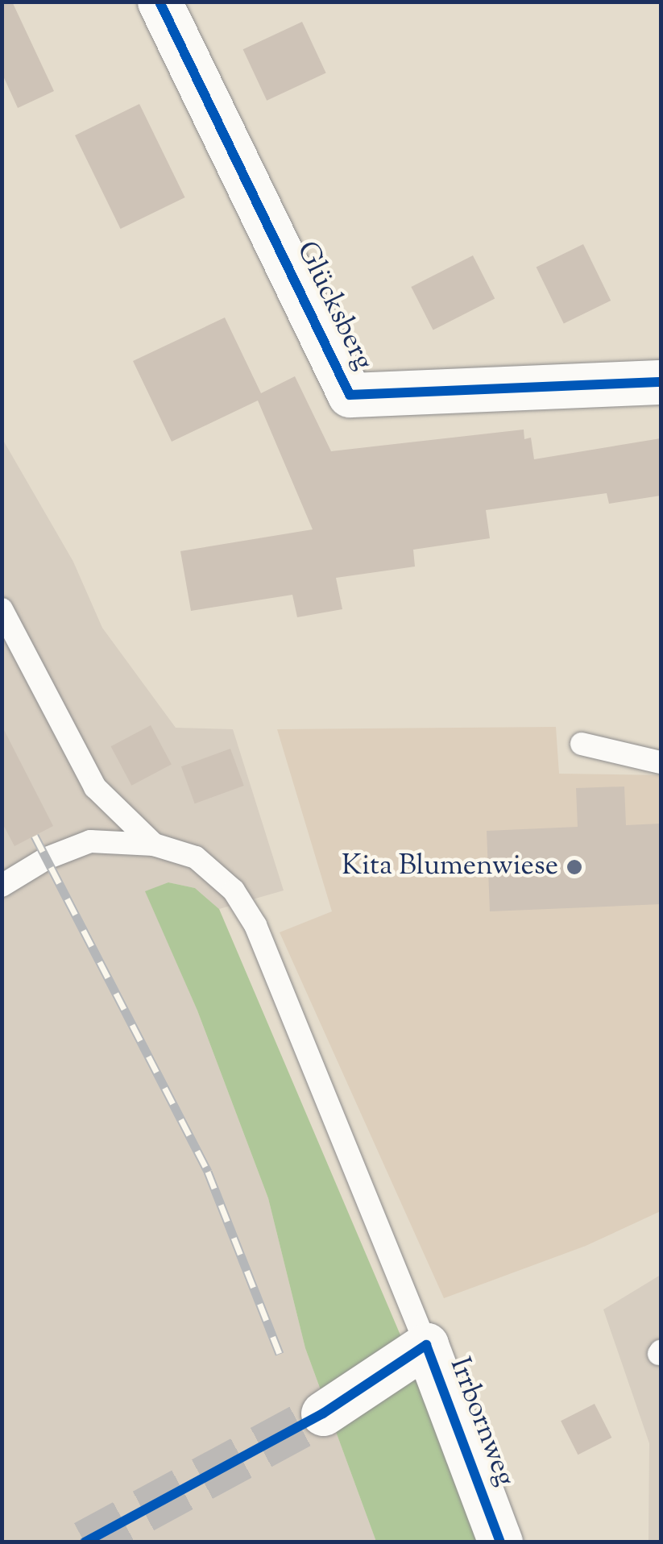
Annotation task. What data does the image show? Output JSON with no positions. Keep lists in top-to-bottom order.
{
  "streets": {
    "street": ["Glücksberg", "Irrbornweg"]
  },
  "places": ["Kita Blumenwiese"]
}
